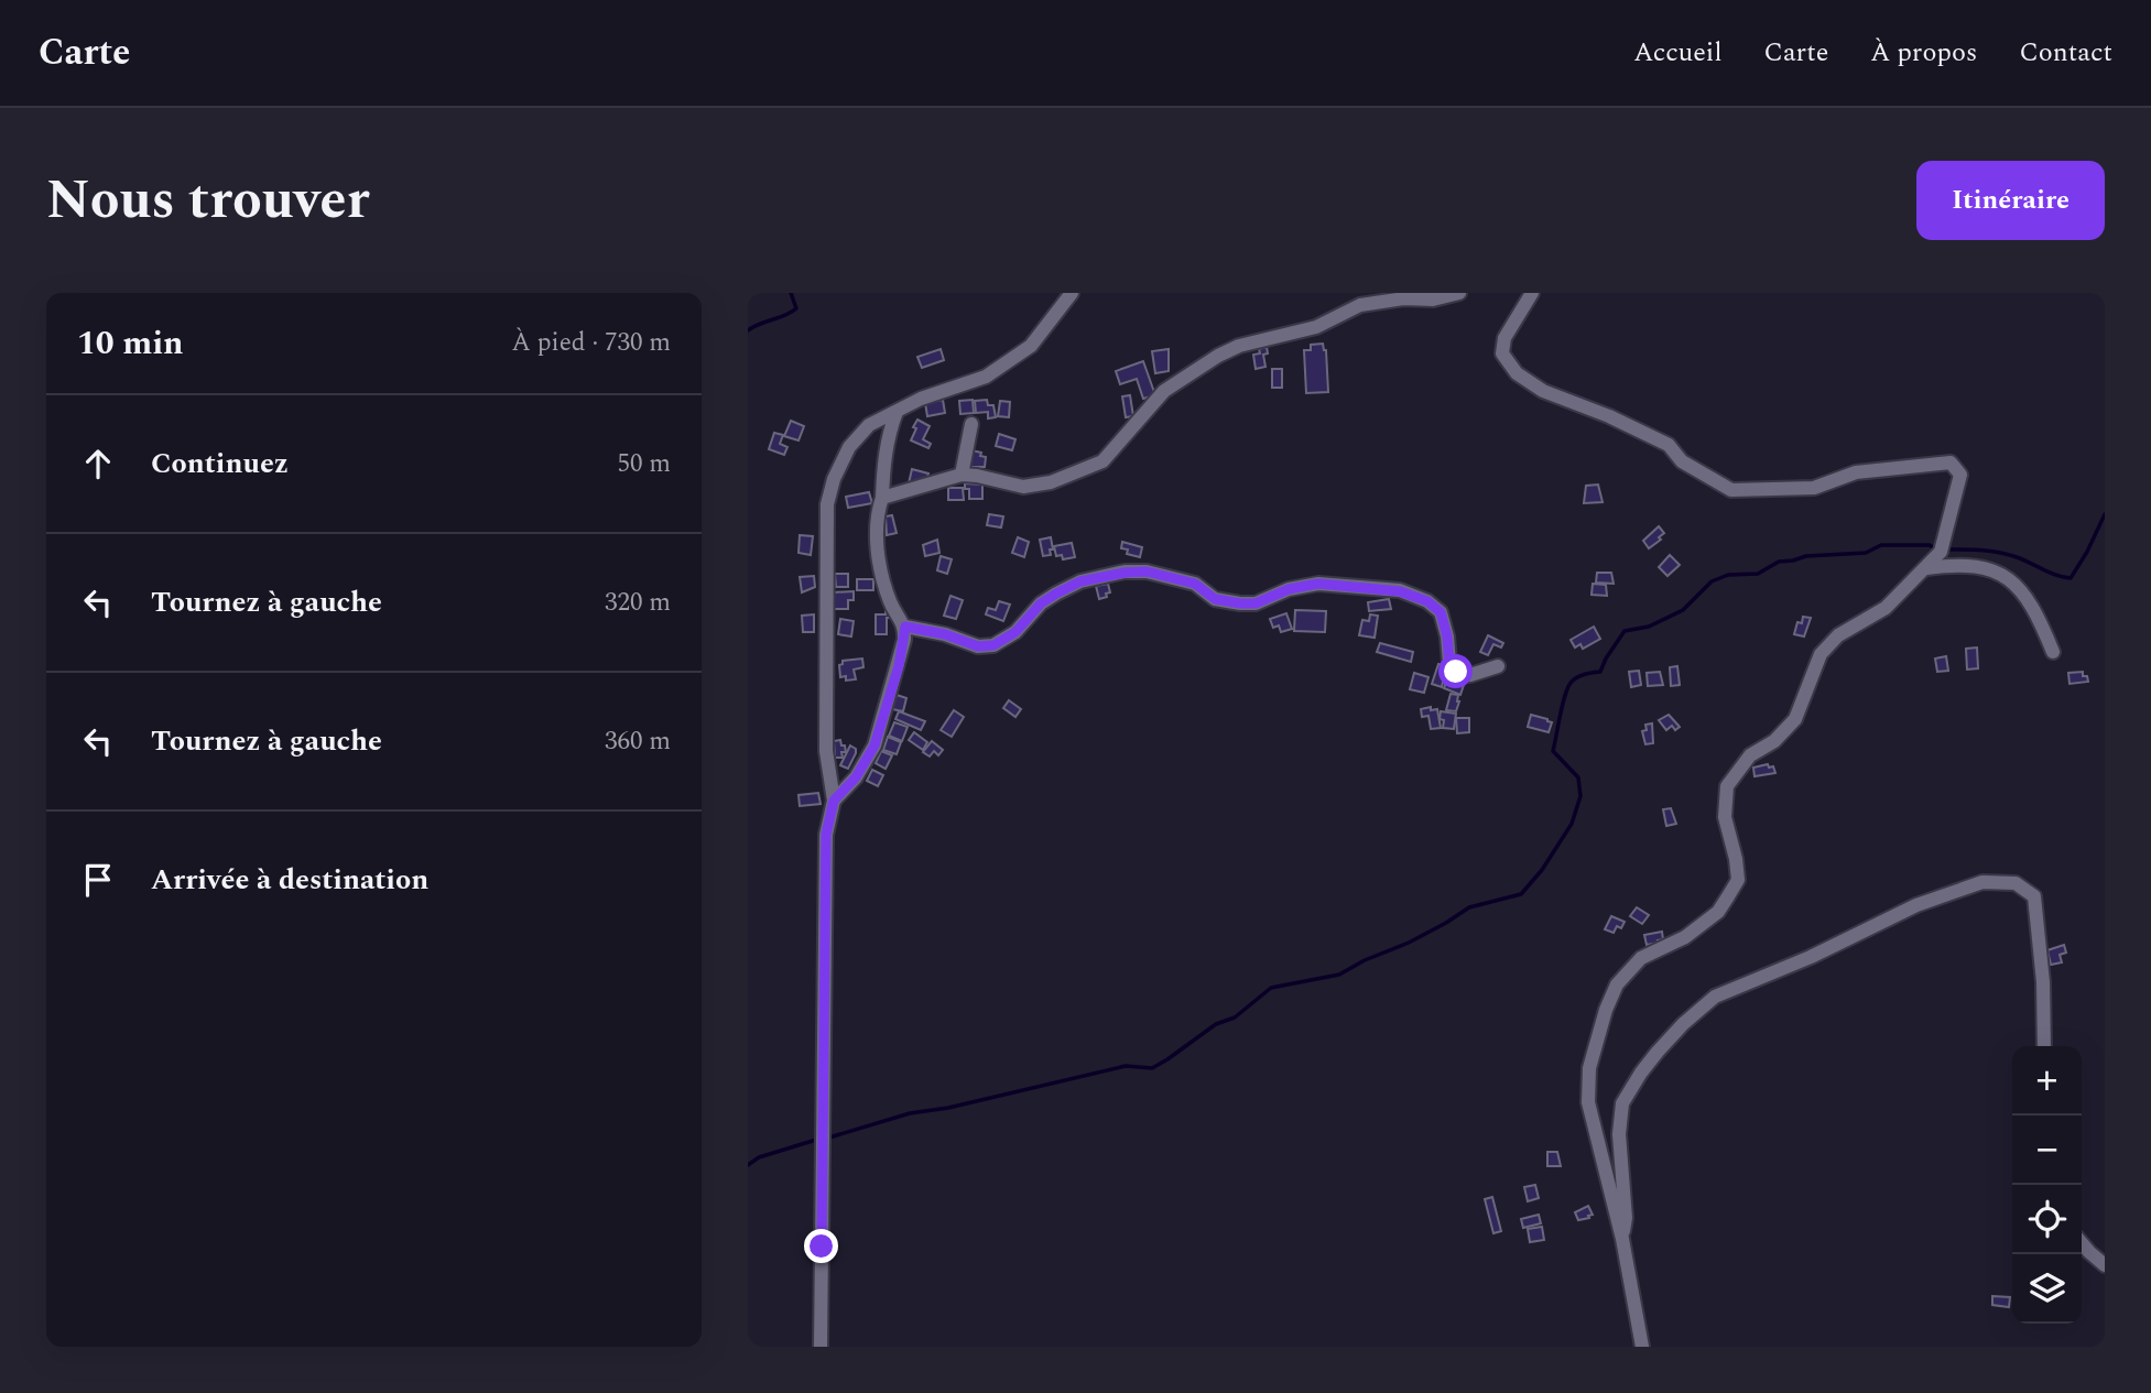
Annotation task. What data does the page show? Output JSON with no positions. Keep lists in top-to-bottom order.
{
  "page": {
    "header": "Carte",
    "nav": [
      "Accueil",
      "Carte",
      "À propos",
      "Contact"
    ],
    "title": "Nous trouver",
    "buttons": "Itinéraire",
    "heading": ["10 min", "À pied · 730 m"],
    "list": [
      ["Continuez", "50 m"],
      ["Tournez à gauche", "320 m"],
      ["Tournez à gauche", "360 m"],
      "Arrivée à destination"
    ],
    "map_buttons": ["+", "−"]
  }
}
